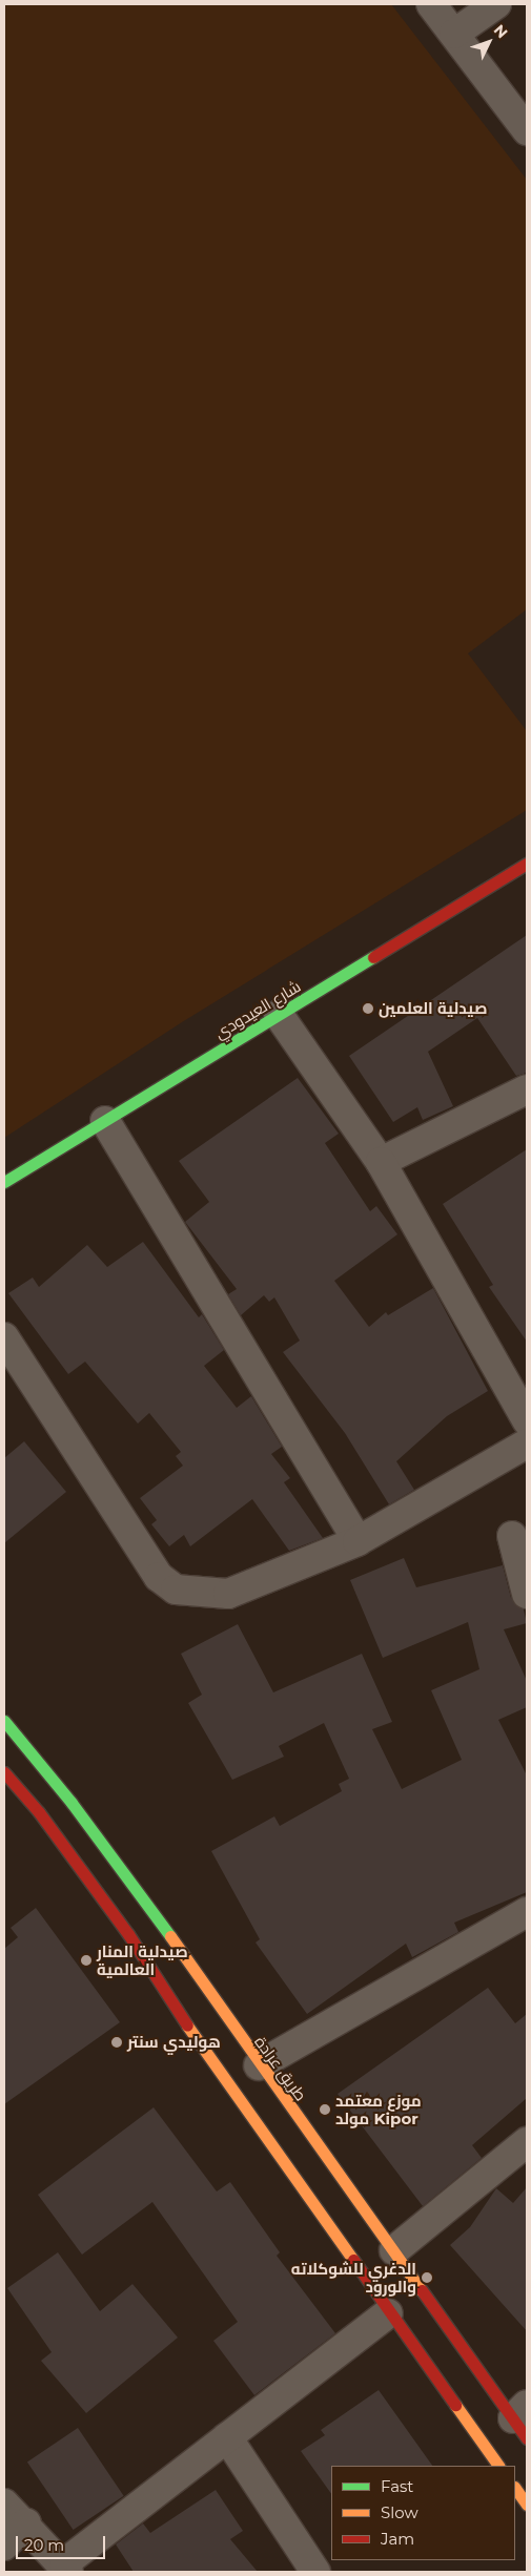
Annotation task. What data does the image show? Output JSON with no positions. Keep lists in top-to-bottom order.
{
  "streets": {
    "main road": ["شارع العيدودي", "طريق عرادة"]
  },
  "places": [
    "صيدلية العلمين",
    "صيدلية المنار العالمية",
    "هوليدي سنتر",
    "موزع معتمد مولد Kipor",
    "الدغري للشوكلاته والورود"
  ],
  "legend": ["Fast", "Slow", "Jam"],
  "scale_bar": "20 m",
  "north": "top right"
}
